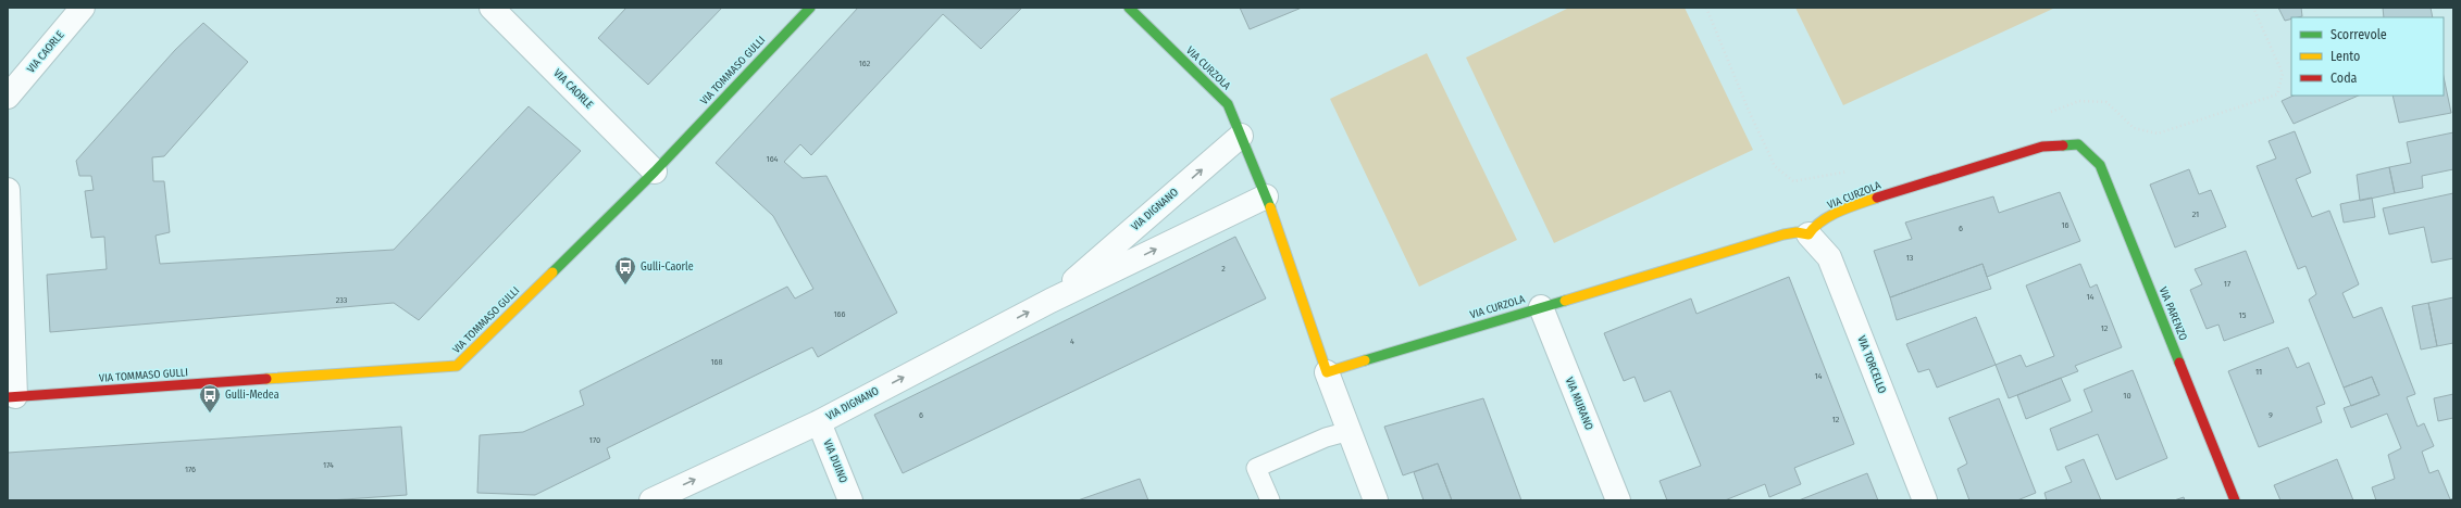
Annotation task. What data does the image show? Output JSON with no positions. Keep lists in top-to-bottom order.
{
  "streets": {
    "street": [
      "VIA CAORLE",
      "VIA CURZOLA",
      "VIA TOMMASO GULLI",
      "VIA DIGNANO",
      "VIA PARENZO",
      "VIA TORCELLO",
      "VIA MURANO",
      "VIA DUINO"
    ]
  },
  "crossings": [
    ["VIA CAORLE", "VIA TOMMASO GULLI"],
    ["VIA CURZOLA", "VIA DIGNANO"],
    ["VIA CURZOLA", "VIA PARENZO"],
    ["VIA CURZOLA", "VIA TORCELLO"],
    ["VIA CURZOLA", "VIA MURANO"],
    ["VIA DIGNANO", "VIA DUINO"]
  ],
  "one_way": ["VIA DIGNANO"],
  "places": {
    "bus stop": ["Gulli-Caorle", "Gulli-Medea"]
  },
  "house_numbers": [
    "162",
    "164",
    "21",
    "16",
    "6",
    "13",
    "2",
    "17",
    "14",
    "233",
    "166",
    "15",
    "12",
    "4",
    "168",
    "11",
    "14",
    "10",
    "6",
    "9",
    "12",
    "170",
    "174",
    "176"
  ],
  "legend": ["Scorrevole", "Lento", "Coda"]
}
